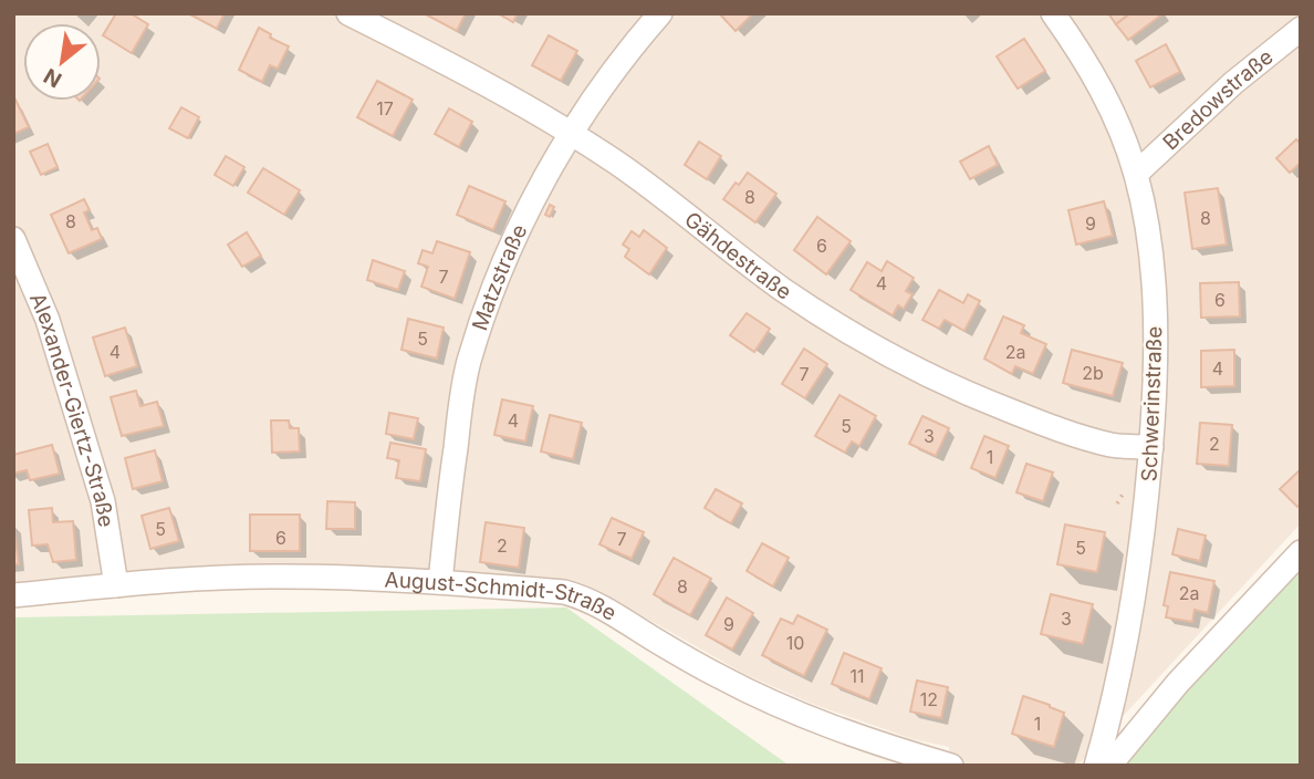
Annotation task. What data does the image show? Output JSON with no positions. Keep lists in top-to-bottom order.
{
  "streets": {
    "street": [
      "Bredowstraße",
      "Gähdestraße",
      "Matzstraße",
      "Schwerinstraße",
      "Alexander-Giertz-Straße",
      "August-Schmidt-Straße"
    ]
  },
  "crossings": [
    ["Bredowstraße", "Schwerinstraße"],
    ["Gähdestraße", "Matzstraße"],
    ["Gähdestraße", "Schwerinstraße"],
    ["Matzstraße", "August-Schmidt-Straße"],
    ["Alexander-Giertz-Straße", "August-Schmidt-Straße"]
  ],
  "house_numbers": [
    "17",
    "8",
    "8",
    "8",
    "9",
    "6",
    "7",
    "4",
    "6",
    "5",
    "4",
    "2a",
    "4",
    "2b",
    "7",
    "4",
    "5",
    "3",
    "2",
    "1",
    "5",
    "6",
    "7",
    "2",
    "5",
    "8",
    "2a",
    "3",
    "9",
    "10",
    "11",
    "12",
    "1"
  ],
  "north": "bottom left"
}
